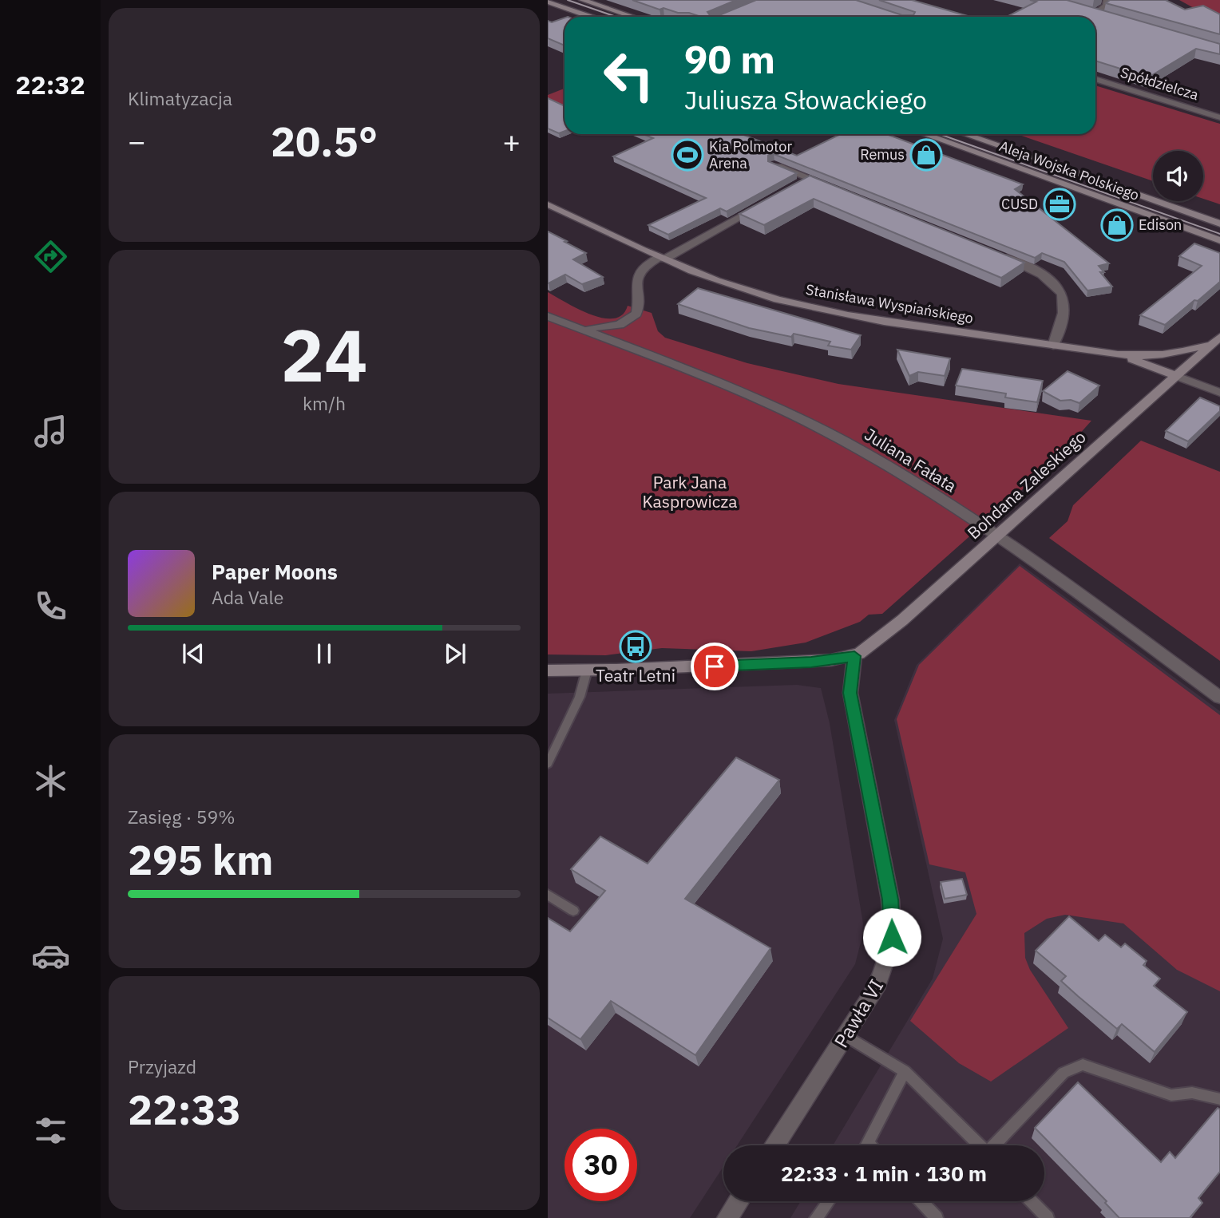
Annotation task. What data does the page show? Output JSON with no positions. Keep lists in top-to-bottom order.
{
  "streets": {
    "street": [
      "Spółdzielcza",
      "Aleja Wojska Polskiego",
      "Stanisława Wyspiańskiego",
      "Juliana Fałata",
      "Bohdana Zaleskiego",
      "Pawła VI"
    ]
  },
  "crossings": [
    ["Stanisława Wyspiańskiego", "Bohdana Zaleskiego"],
    ["Juliana Fałata", "Bohdana Zaleskiego"],
    ["Bohdana Zaleskiego", "Pawła VI"]
  ],
  "parks": ["Park Jana Kasprowicza"],
  "places": {
    "sports": ["Kia Polmotor Arena"],
    "shop": ["Remus", "Edison"],
    "office": ["CUSD"],
    "bus stop": ["Teatr Letni"]
  },
  "page": {
    "tabs": "22:32",
    "tile": [
      "Klimatyzacja",
      ["24", "km/h"],
      ["Zasięg · 59%", "295 km"],
      ["Przyjazd", "22:33"]
    ],
    "turn": ["90 m", "Juliusza Słowackiego"],
    "heat": ["−", "20.5°", "+"],
    "song": ["Paper Moons", "Ada Vale"],
    "limit": "30",
    "trip": "22:33 · 1 min · 130 m"
  }
}
